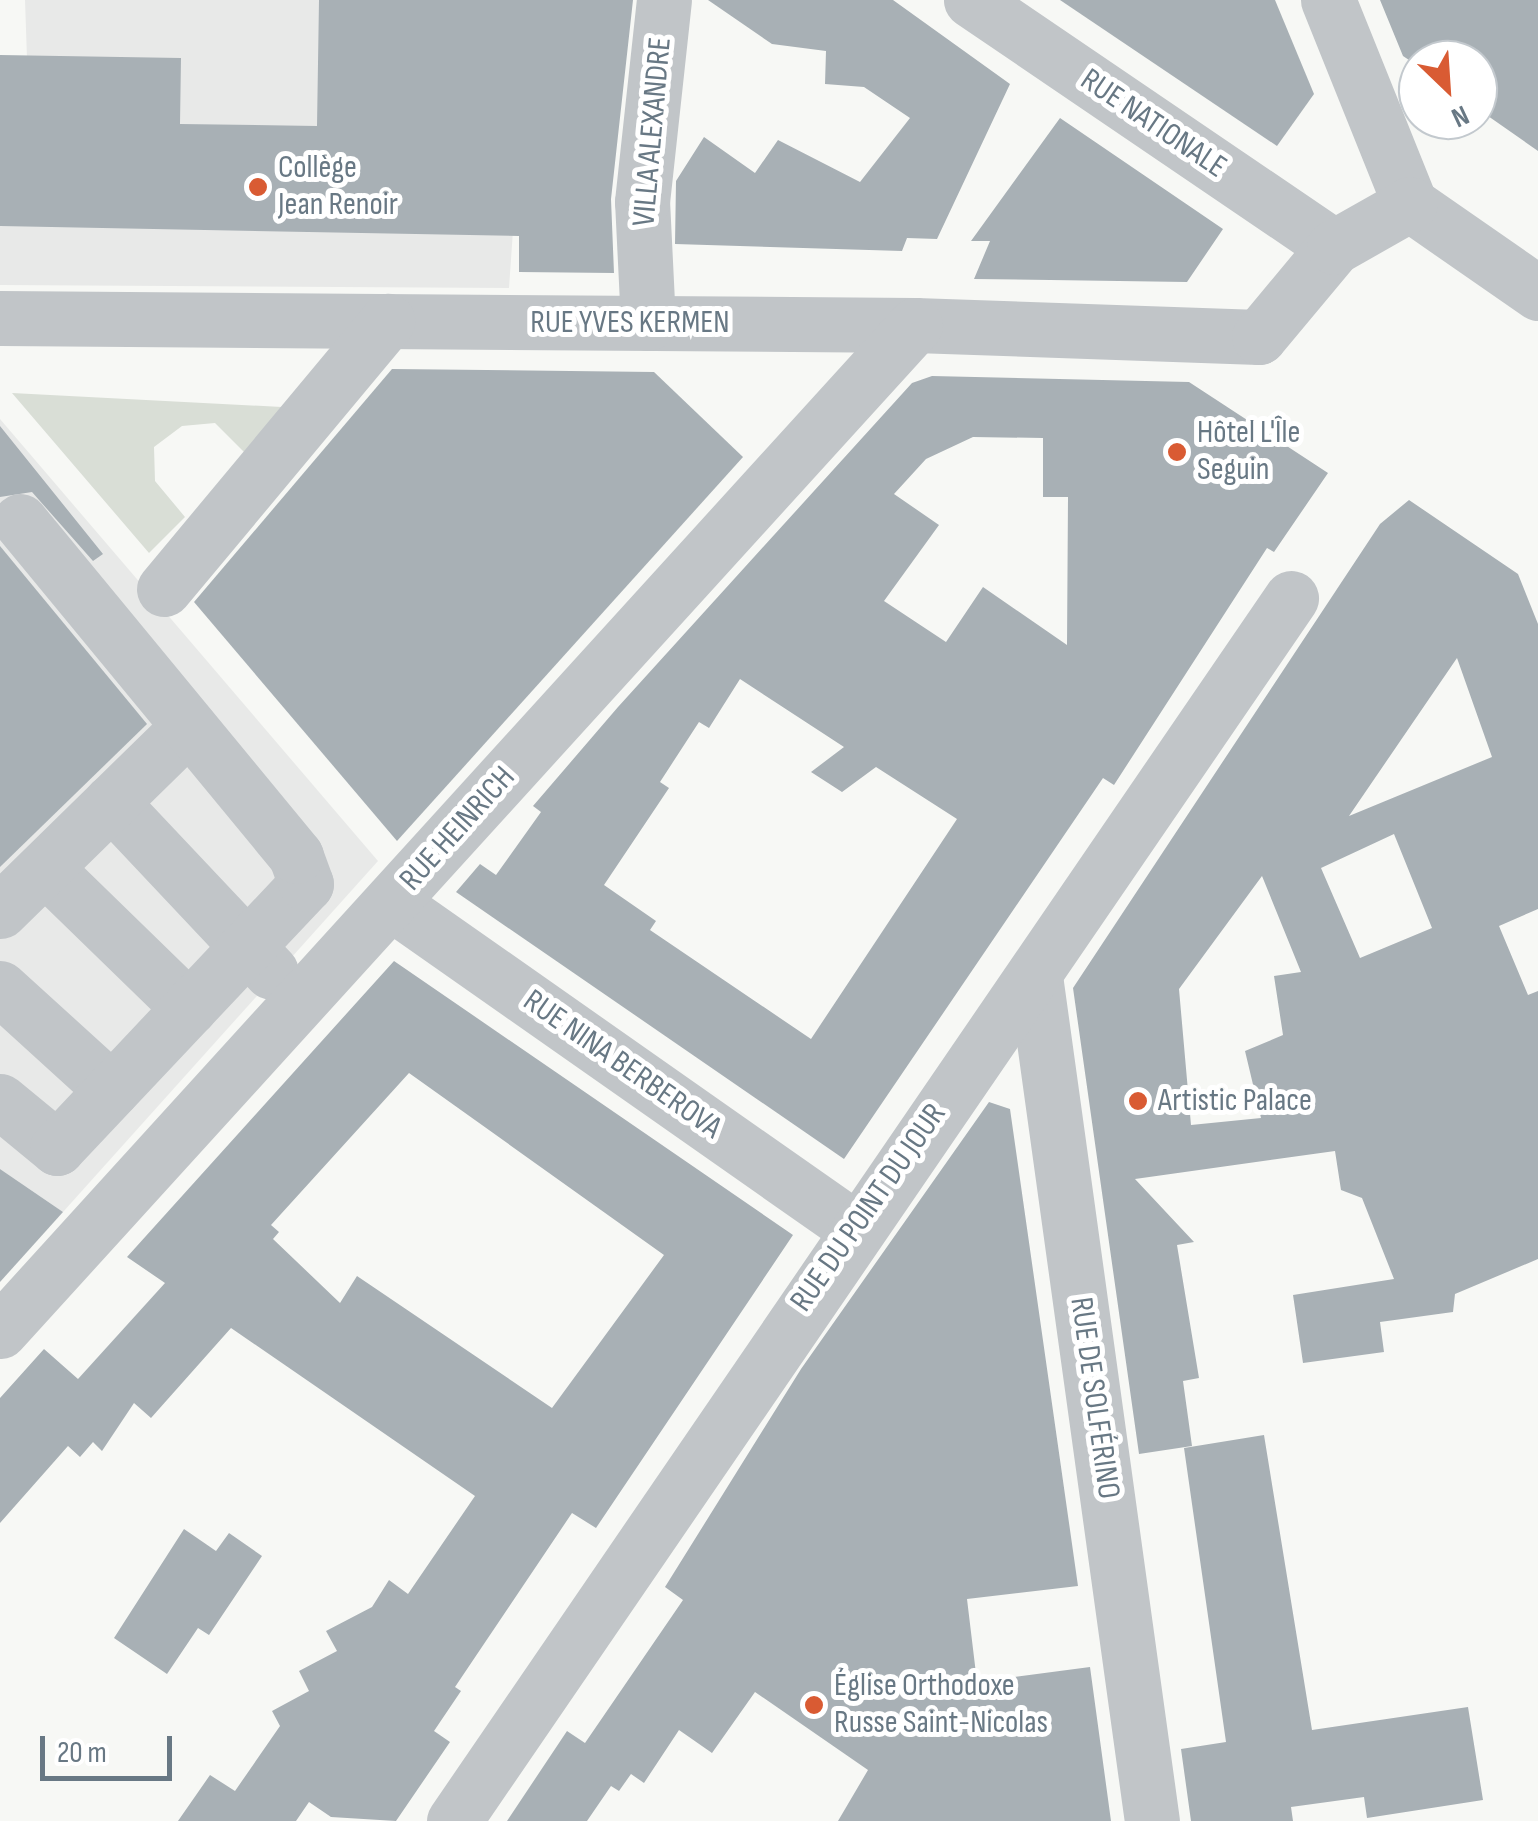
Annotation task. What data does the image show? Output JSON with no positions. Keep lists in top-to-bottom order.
{
  "streets": {
    "street": [
      "RUE NATIONALE",
      "VILLA ALEXANDRE",
      "RUE YVES KERMEN",
      "RUE HEINRICH",
      "RUE NINA BERBEROVA",
      "RUE DU POINT DU JOUR",
      "RUE DE SOLFÉRINO"
    ]
  },
  "crossings": [
    ["RUE NATIONALE", "RUE YVES KERMEN"],
    ["VILLA ALEXANDRE", "RUE YVES KERMEN"],
    ["RUE YVES KERMEN", "RUE HEINRICH"],
    ["RUE HEINRICH", "RUE NINA BERBEROVA"],
    ["RUE NINA BERBEROVA", "RUE DU POINT DU JOUR"],
    ["RUE DU POINT DU JOUR", "RUE DE SOLFÉRINO"]
  ],
  "places": [
    "Collège Jean Renoir",
    "Hôtel L'Île Seguin",
    "Artistic Palace",
    "Église Orthodoxe Russe Saint-Nicolas"
  ],
  "scale_bar": "20 m",
  "north": "bottom right"
}
